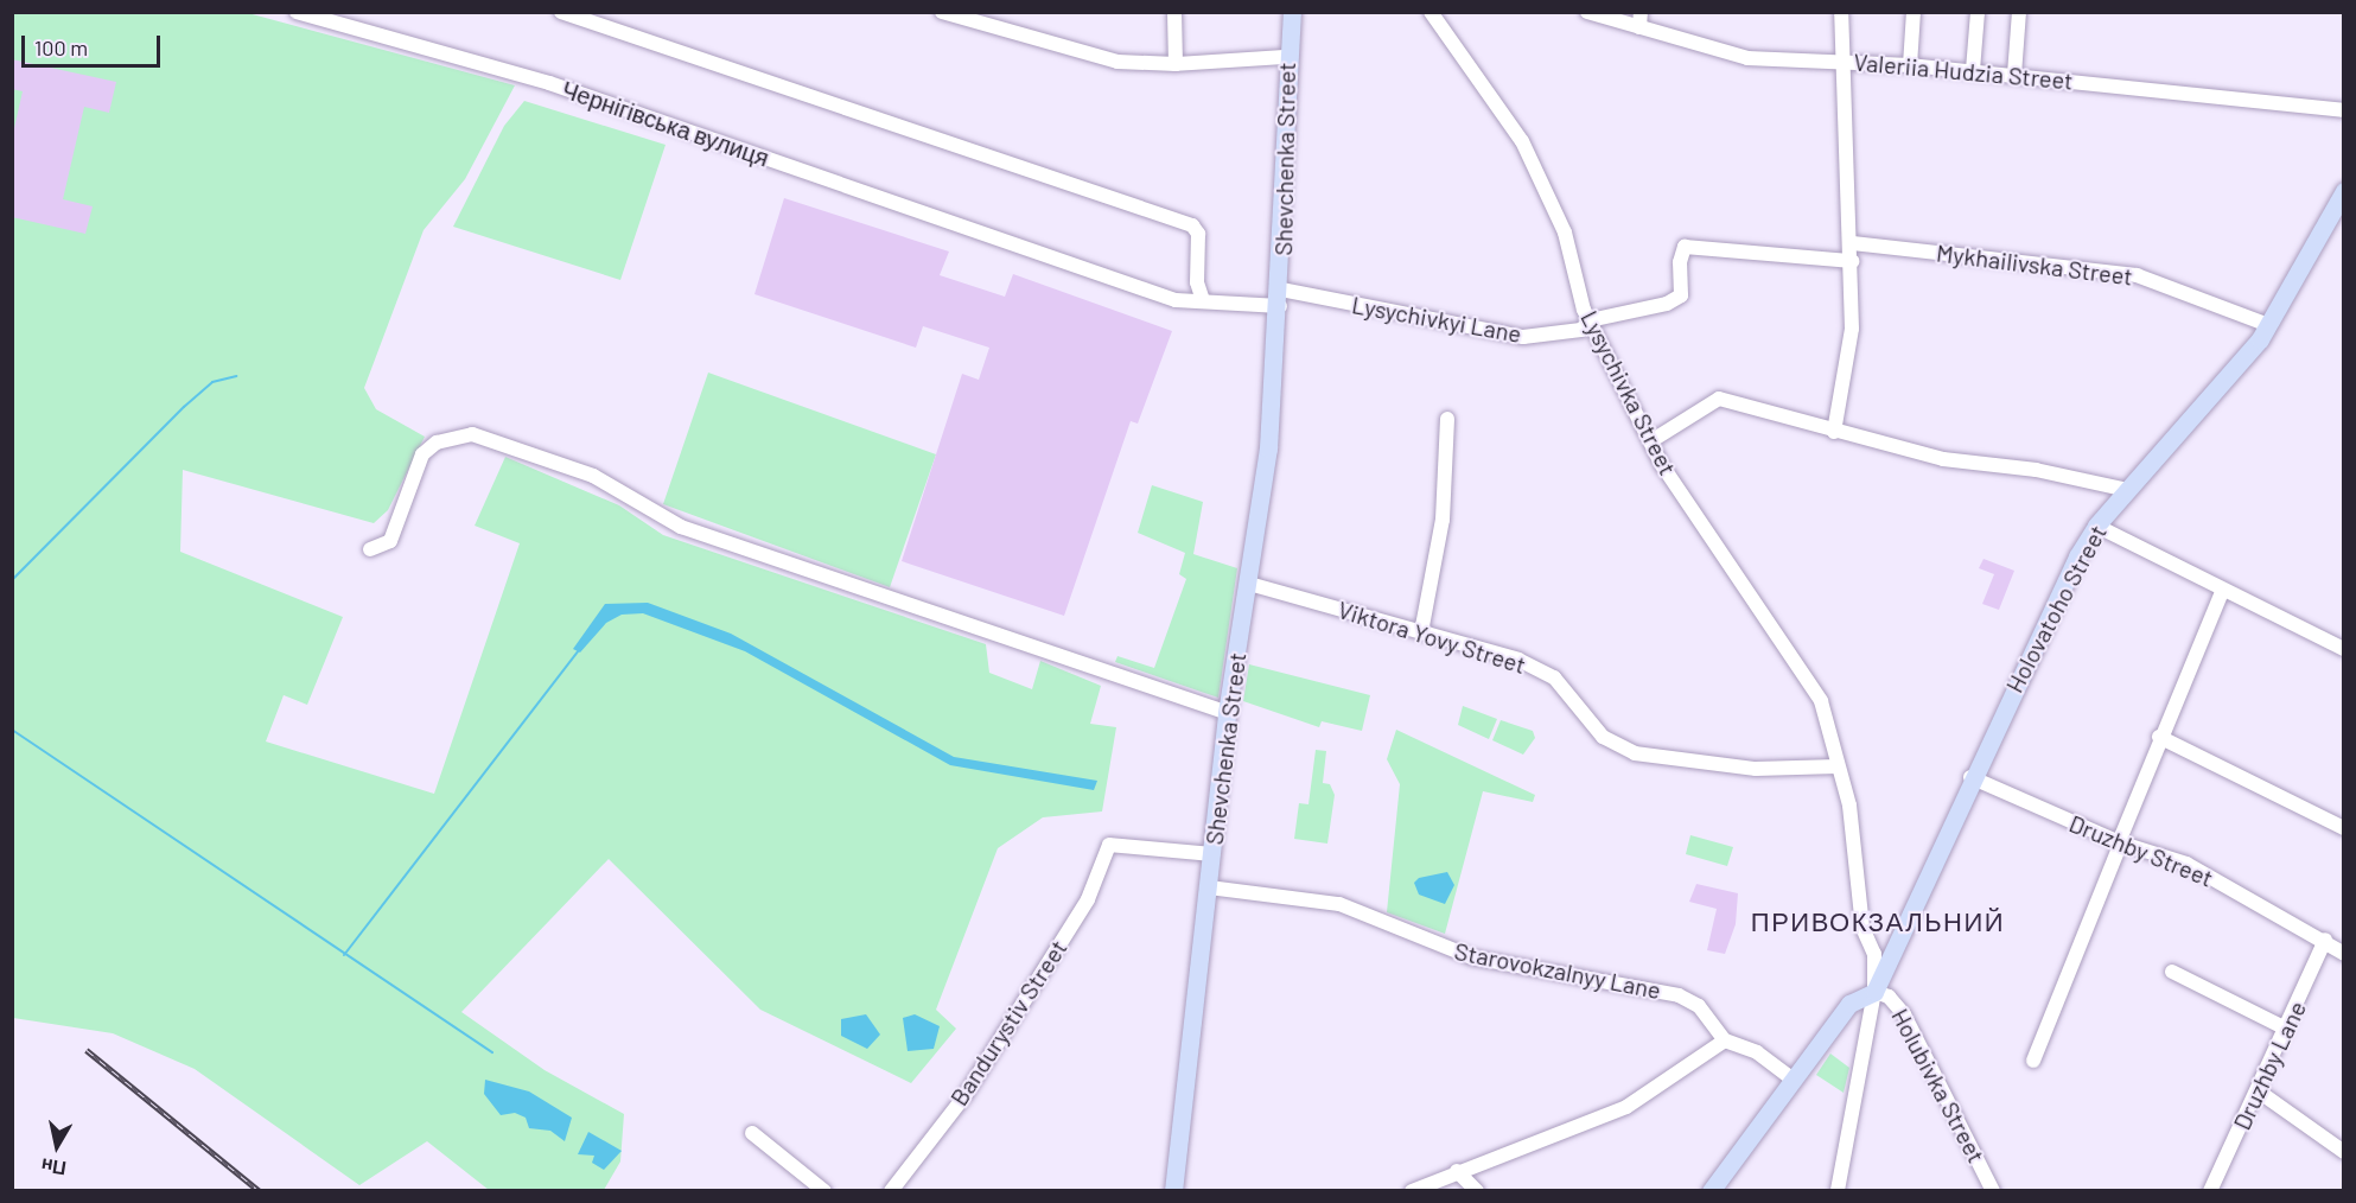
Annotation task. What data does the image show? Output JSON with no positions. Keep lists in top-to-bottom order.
{
  "streets": {
    "main road": ["Shevchenka Street", "Holovatoho Street"],
    "street": [
      "Valeriia Hudzia Street",
      "Чернігівська вулиця",
      "Mykhailivska Street",
      "Lysychivkyi Lane",
      "Lysychivka Street",
      "Viktora Yovy Street",
      "Druzhby Street",
      "Starovokzalnyy Lane",
      "Bandurystiv Street",
      "Druzhby Lane",
      "Holubivka Street"
    ]
  },
  "crossings": [
    ["Shevchenka Street", "Lysychivkyi Lane"],
    ["Shevchenka Street", "Viktora Yovy Street"],
    ["Shevchenka Street", "Starovokzalnyy Lane"],
    ["Shevchenka Street", "Bandurystiv Street"],
    ["Mykhailivska Street", "Holovatoho Street"],
    ["Lysychivkyi Lane", "Lysychivka Street"],
    ["Lysychivka Street", "Holovatoho Street"],
    ["Lysychivka Street", "Viktora Yovy Street"],
    ["Lysychivka Street", "Holubivka Street"],
    ["Holovatoho Street", "Druzhby Street"],
    ["Holovatoho Street", "Holubivka Street"],
    ["Druzhby Street", "Druzhby Lane"]
  ],
  "districts": ["ПРИВОКЗАЛЬНИЙ"],
  "scale_bar": "100 m",
  "north": "bottom"
}
